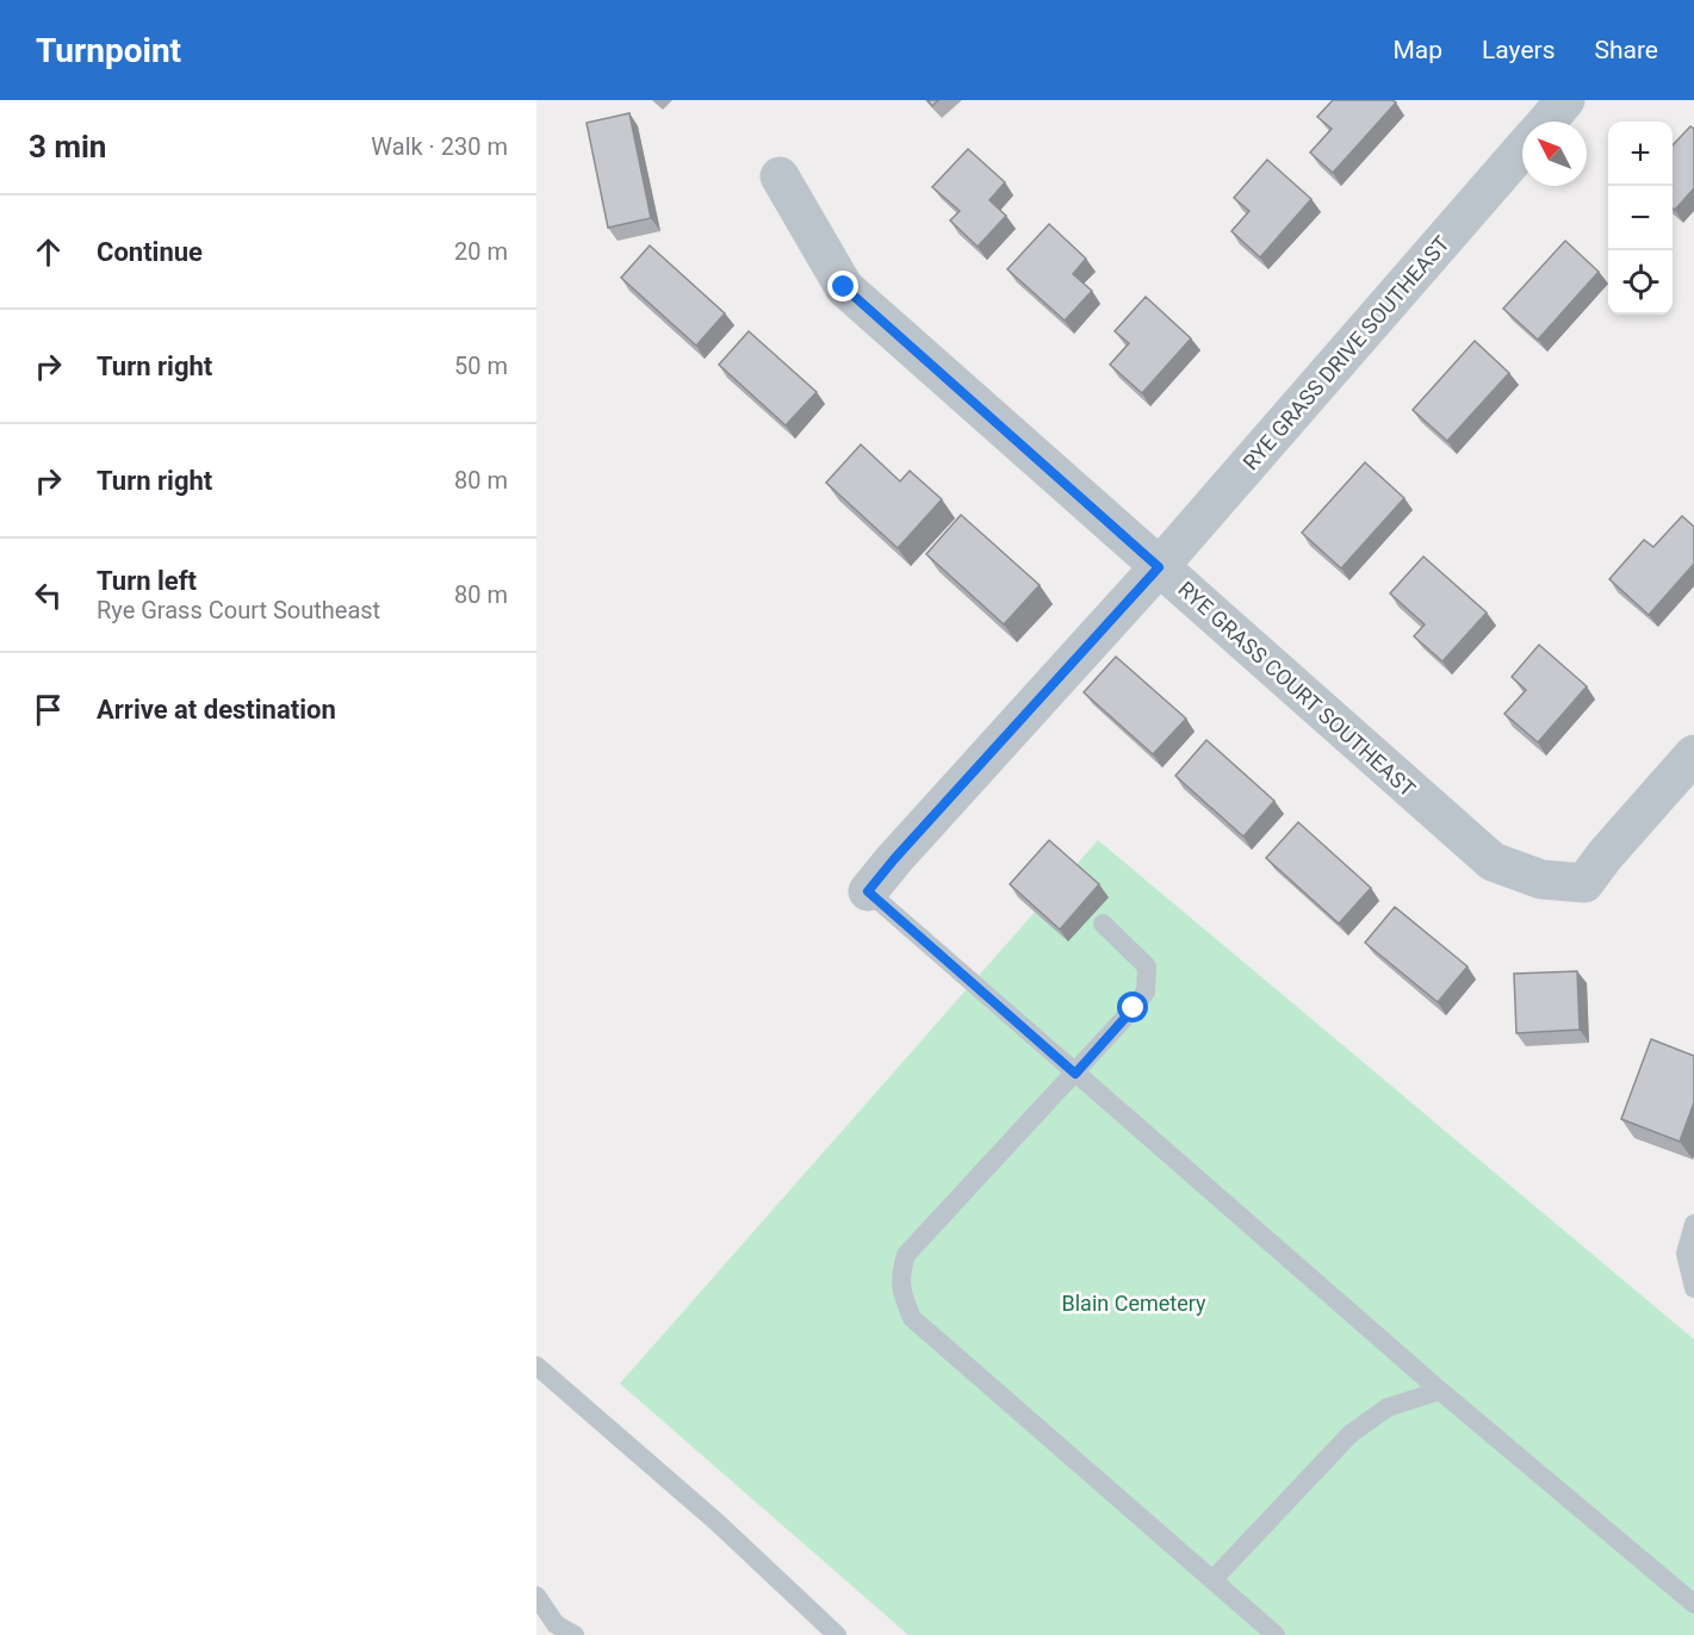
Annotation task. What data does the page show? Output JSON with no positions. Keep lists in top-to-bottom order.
{
  "streets": {
    "street": ["RYE GRASS DRIVE SOUTHEAST", "RYE GRASS COURT SOUTHEAST"]
  },
  "crossings": [
    ["RYE GRASS DRIVE SOUTHEAST", "RYE GRASS COURT SOUTHEAST"]
  ],
  "parks": ["Blain Cemetery"],
  "north": "top left",
  "page": {
    "header": "Turnpoint",
    "nav": ["Map", "Layers", "Share"],
    "heading": ["3 min", "Walk · 230 m"],
    "map_buttons": ["+", "−"],
    "list": [
      ["Continue", "20 m"],
      ["Turn right", "50 m"],
      ["Turn right", "80 m"],
      ["Turn left", "Rye Grass Court Southeast", "80 m"],
      "Arrive at destination"
    ]
  }
}
